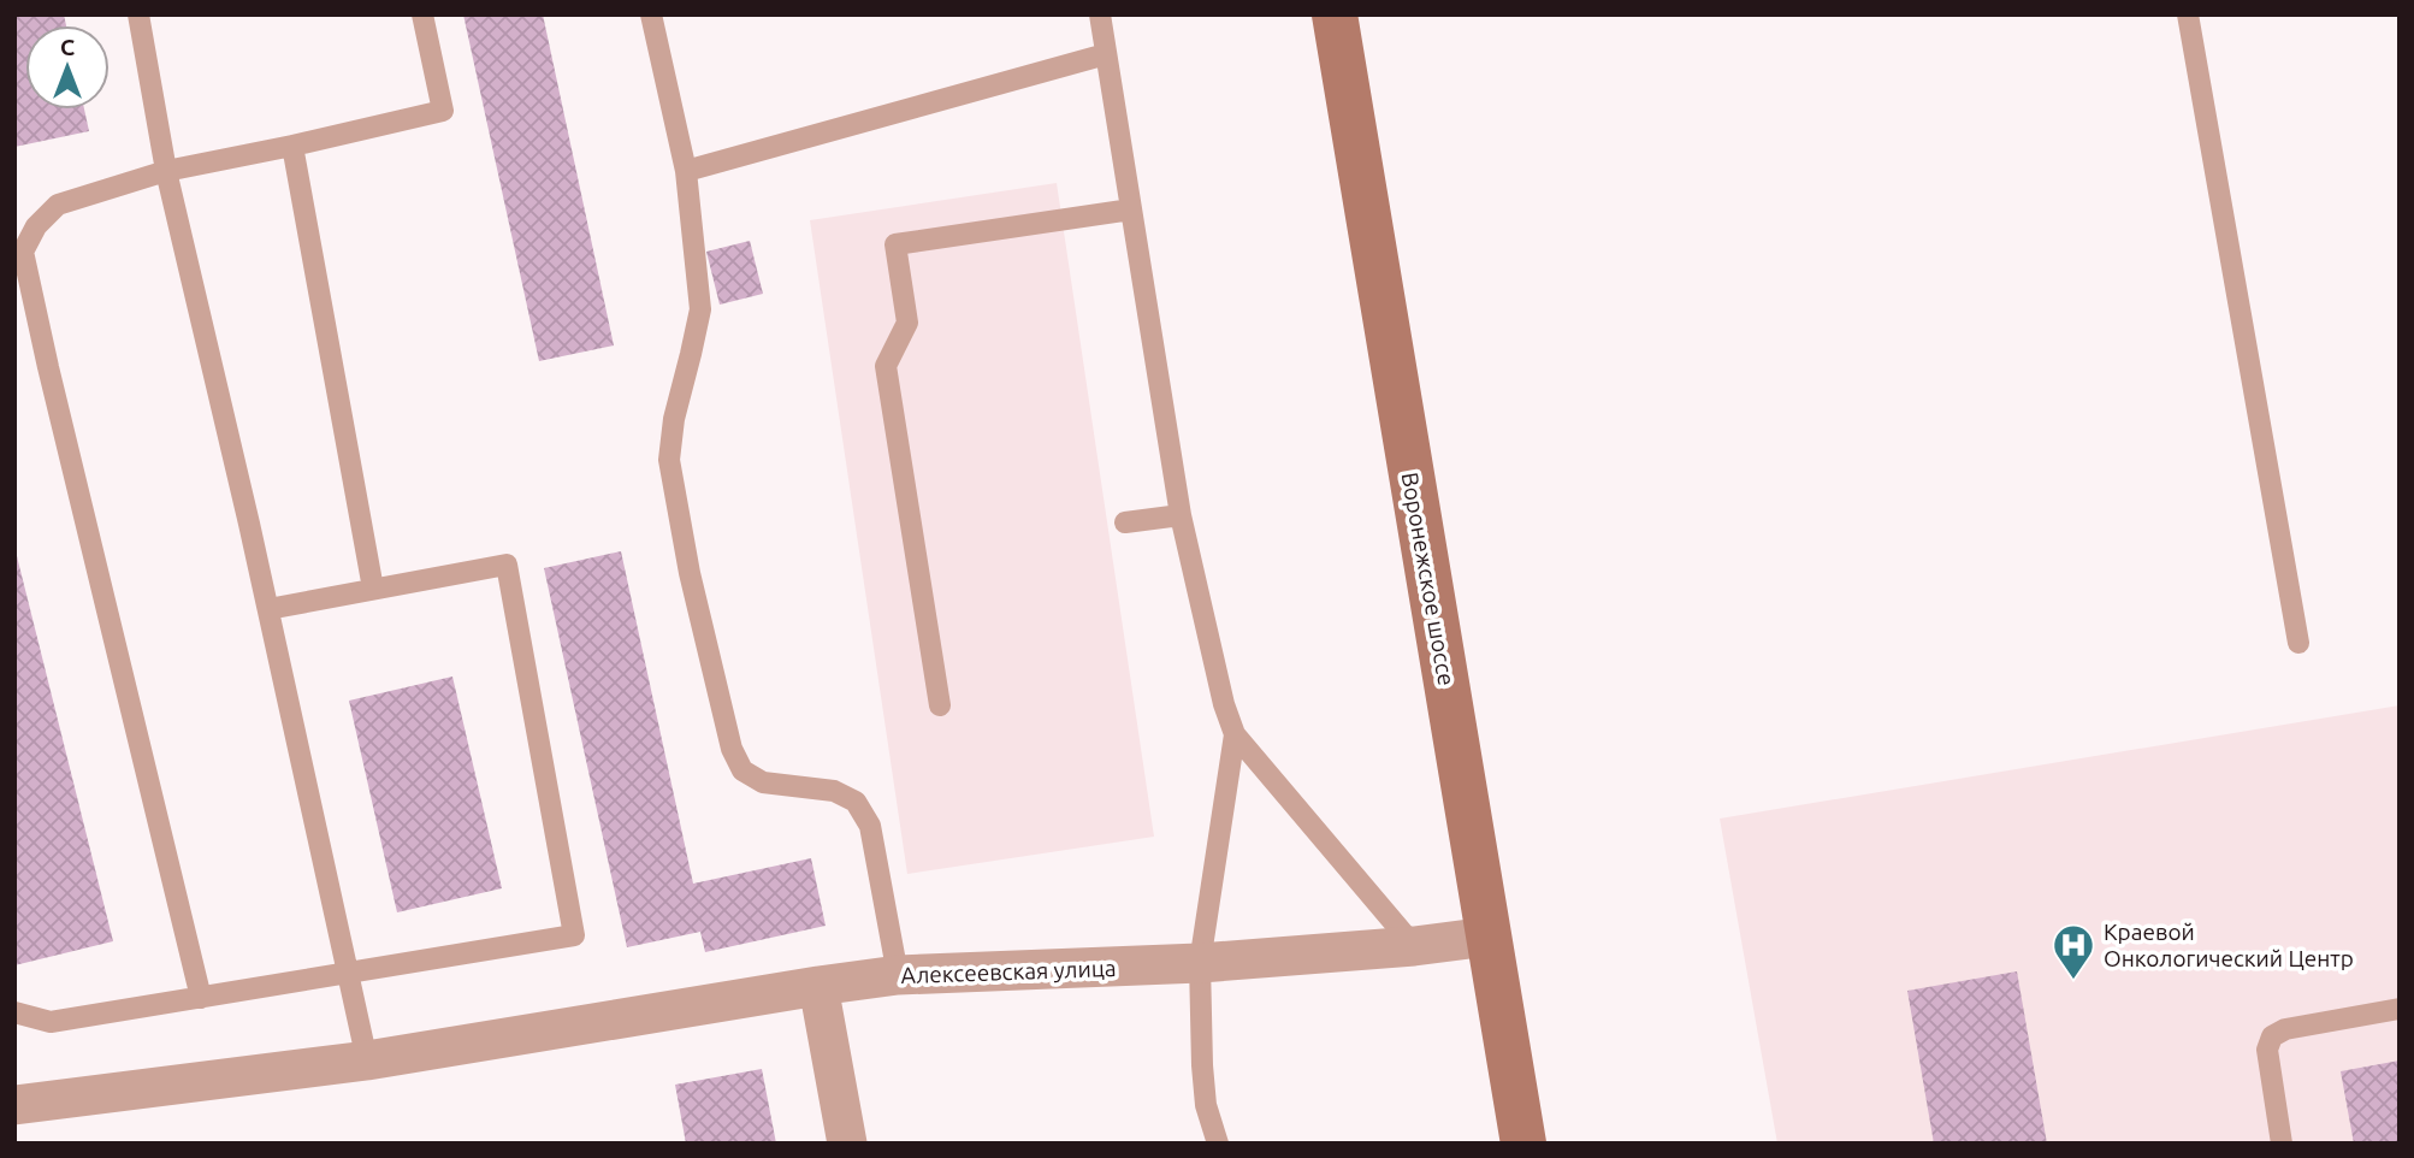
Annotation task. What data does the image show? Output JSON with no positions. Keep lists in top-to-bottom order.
{
  "streets": {
    "main road": ["Воронежское шоссе"],
    "street": ["Алексеевская улица"]
  },
  "crossings": [
    ["Воронежское шоссе", "Алексеевская улица"]
  ],
  "places": {
    "hospital": ["Краевой Онкологический Центр"]
  },
  "north": "top"
}
